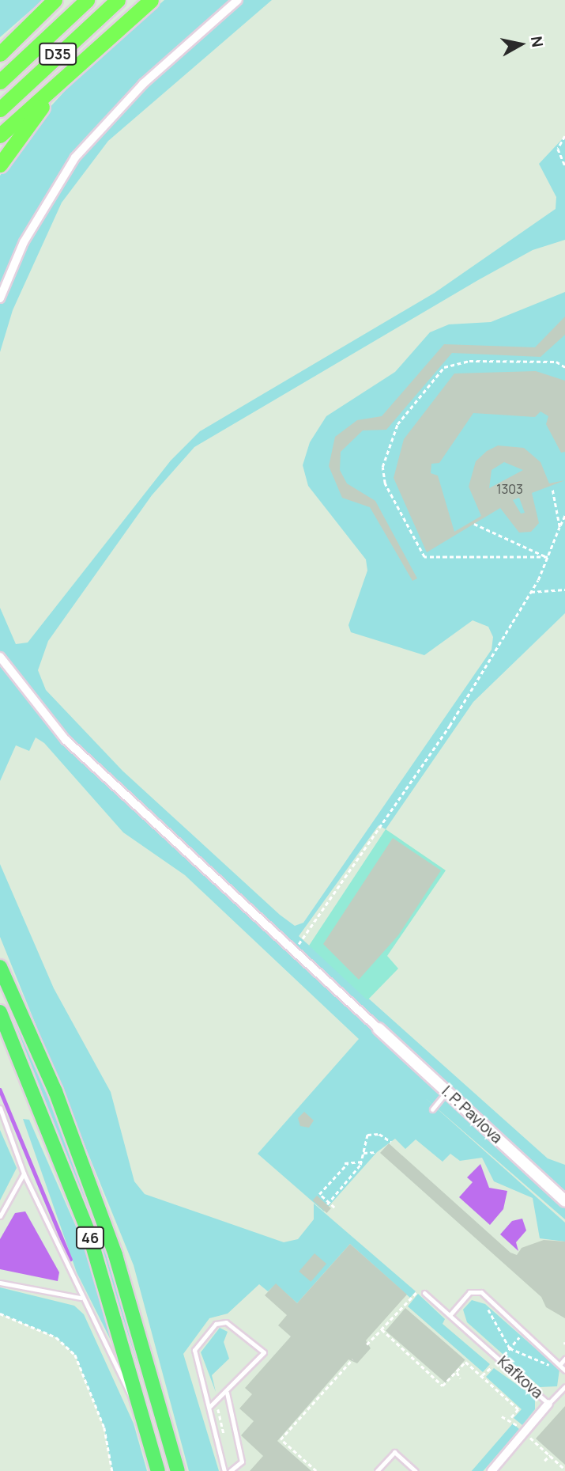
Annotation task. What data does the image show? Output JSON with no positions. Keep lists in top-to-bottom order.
{
  "streets": {
    "highway": ["D35"],
    "main road": ["46"],
    "street": ["I. P. Pavlova", "Kafkova"]
  },
  "house_numbers": ["1303"],
  "north": "right"
}
